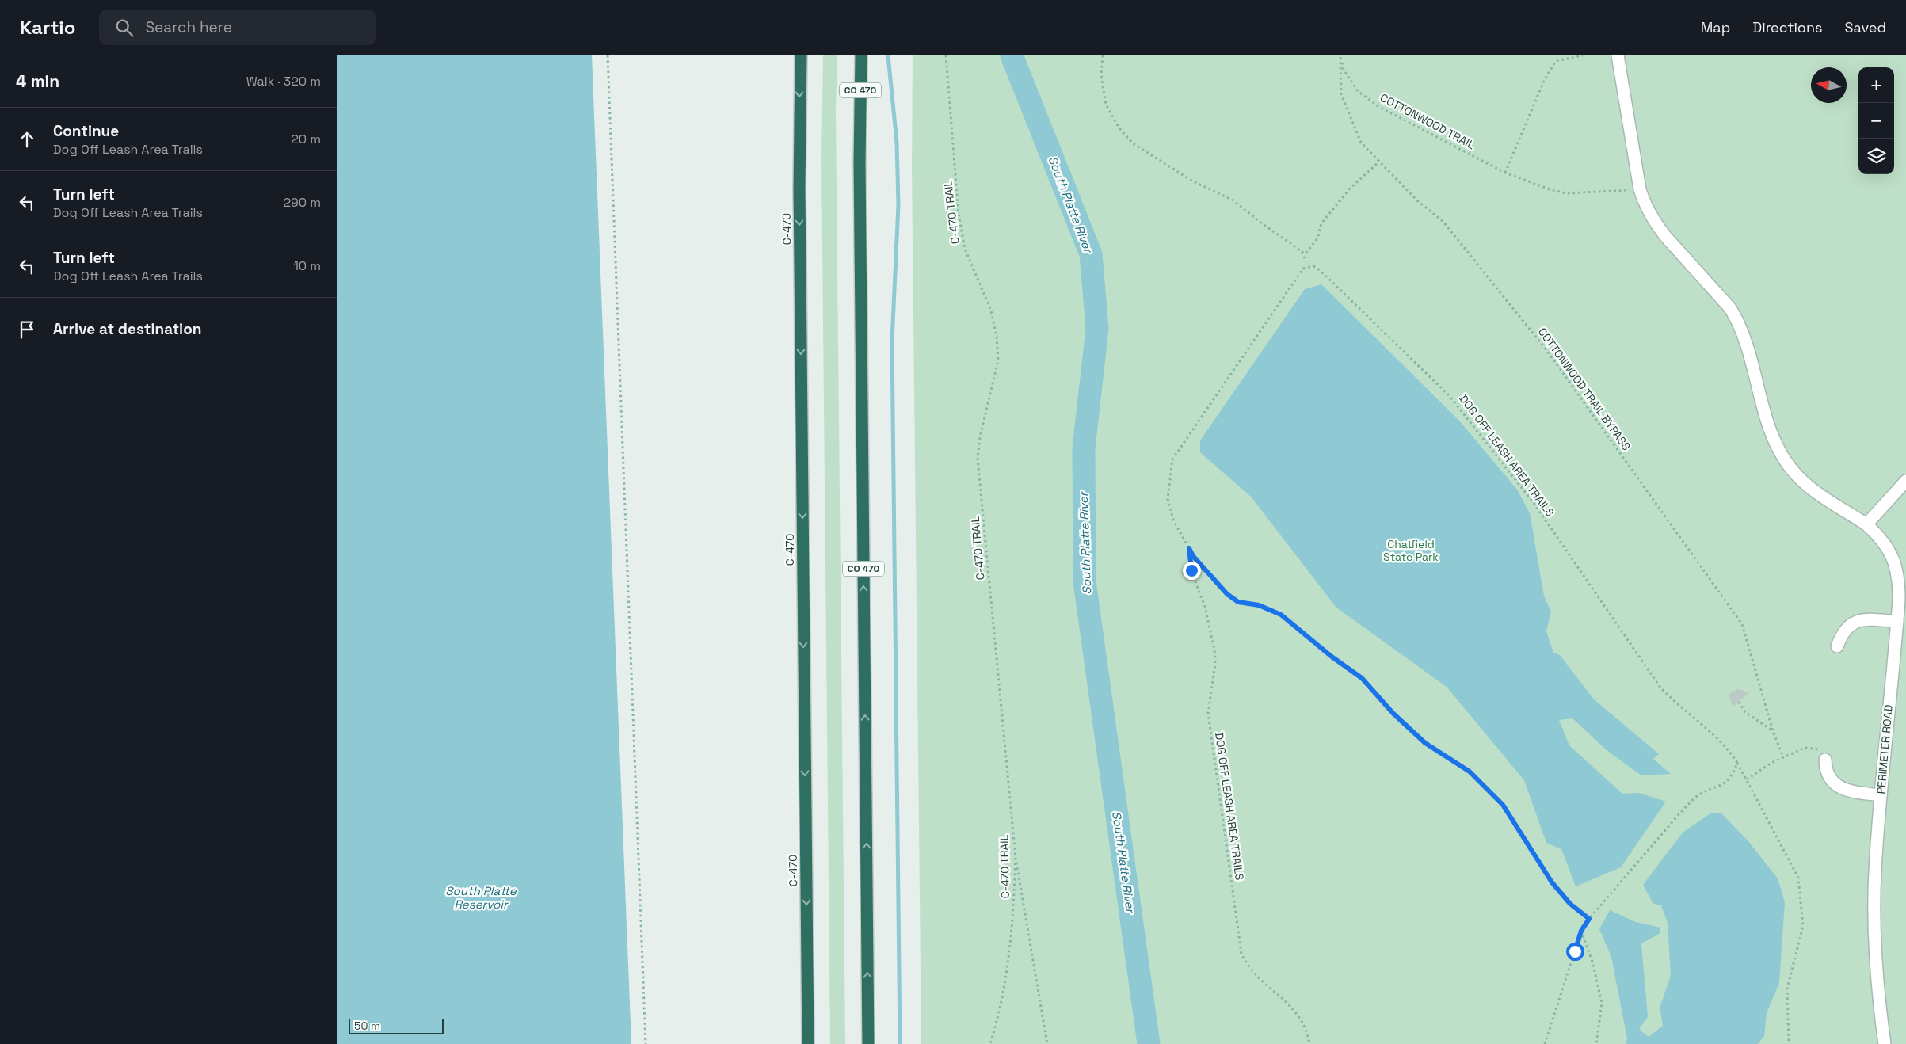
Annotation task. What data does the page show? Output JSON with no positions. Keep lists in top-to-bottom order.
{
  "streets": {
    "highway": ["CO 470", "C-470"],
    "street": ["PERIMETER ROAD"],
    "path": [
      "COTTONWOOD TRAIL",
      "C-470 TRAIL",
      "COTTONWOOD TRAIL BYPASS",
      "DOG OFF LEASH AREA TRAILS"
    ]
  },
  "crossings": [
    ["COTTONWOOD TRAIL", "COTTONWOOD TRAIL BYPASS"],
    ["COTTONWOOD TRAIL", "PERIMETER ROAD"]
  ],
  "water": ["South Platte River", "South Platte Reservoir"],
  "parks": ["Chatfield State Park"],
  "scale_bar": "50 m",
  "north": "left",
  "page": {
    "header": "Kartio",
    "search": "Search here",
    "nav": ["Map", "Directions", "Saved"],
    "heading": ["4 min", "Walk · 320 m"],
    "map_buttons": ["+", "−"],
    "list": [
      ["Continue", "Dog Off Leash Area Trails", "20 m"],
      ["Turn left", "Dog Off Leash Area Trails", "290 m"],
      ["Turn left", "Dog Off Leash Area Trails", "10 m"],
      "Arrive at destination"
    ],
    "scale": "50 m"
  }
}
